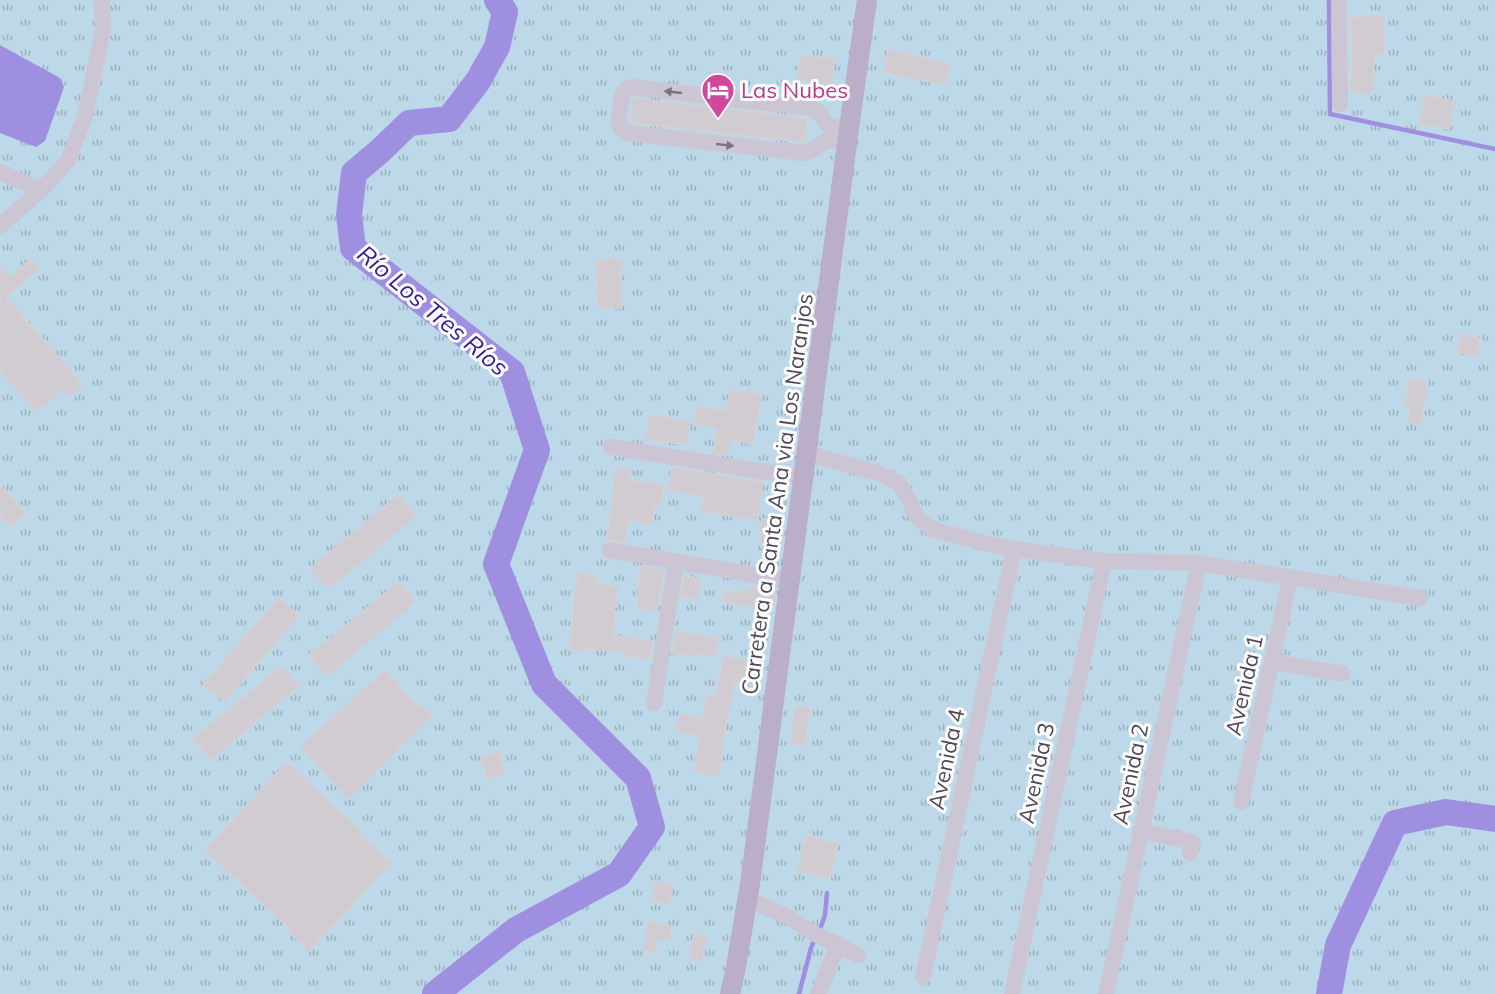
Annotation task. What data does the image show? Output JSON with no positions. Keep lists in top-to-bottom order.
{
  "streets": {
    "main road": ["Carretera a Santa Ana via Los Naranjos"],
    "street": [
      "Avenida 1",
      "Avenida 4",
      "Avenida 3",
      "Avenida 2"
    ]
  },
  "water": ["Río Los Tres Ríos"],
  "places": {
    "hotel": ["Las Nubes"]
  }
}
